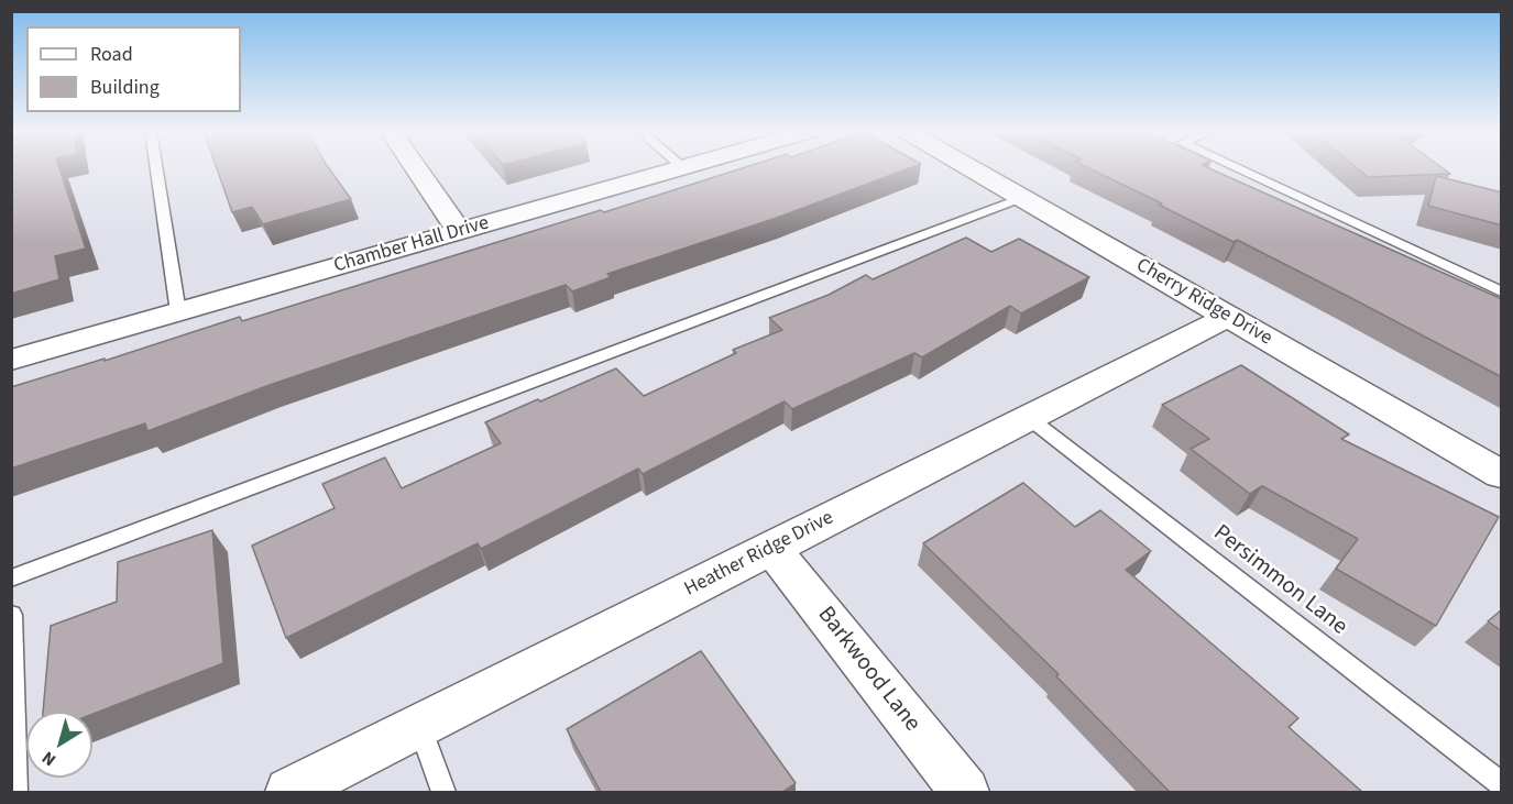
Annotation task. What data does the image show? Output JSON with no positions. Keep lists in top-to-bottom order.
{
  "streets": {
    "street": [
      "Chamber Hall Drive",
      "Cherry Ridge Drive",
      "Heather Ridge Drive",
      "Barkwood Lane"
    ],
    "lane": ["Persimmon Lane"]
  },
  "crossings": [
    ["Cherry Ridge Drive", "Heather Ridge Drive"],
    ["Heather Ridge Drive", "Persimmon Lane"],
    ["Heather Ridge Drive", "Barkwood Lane"]
  ],
  "legend": ["Road", "Building"],
  "north": "bottom left"
}
